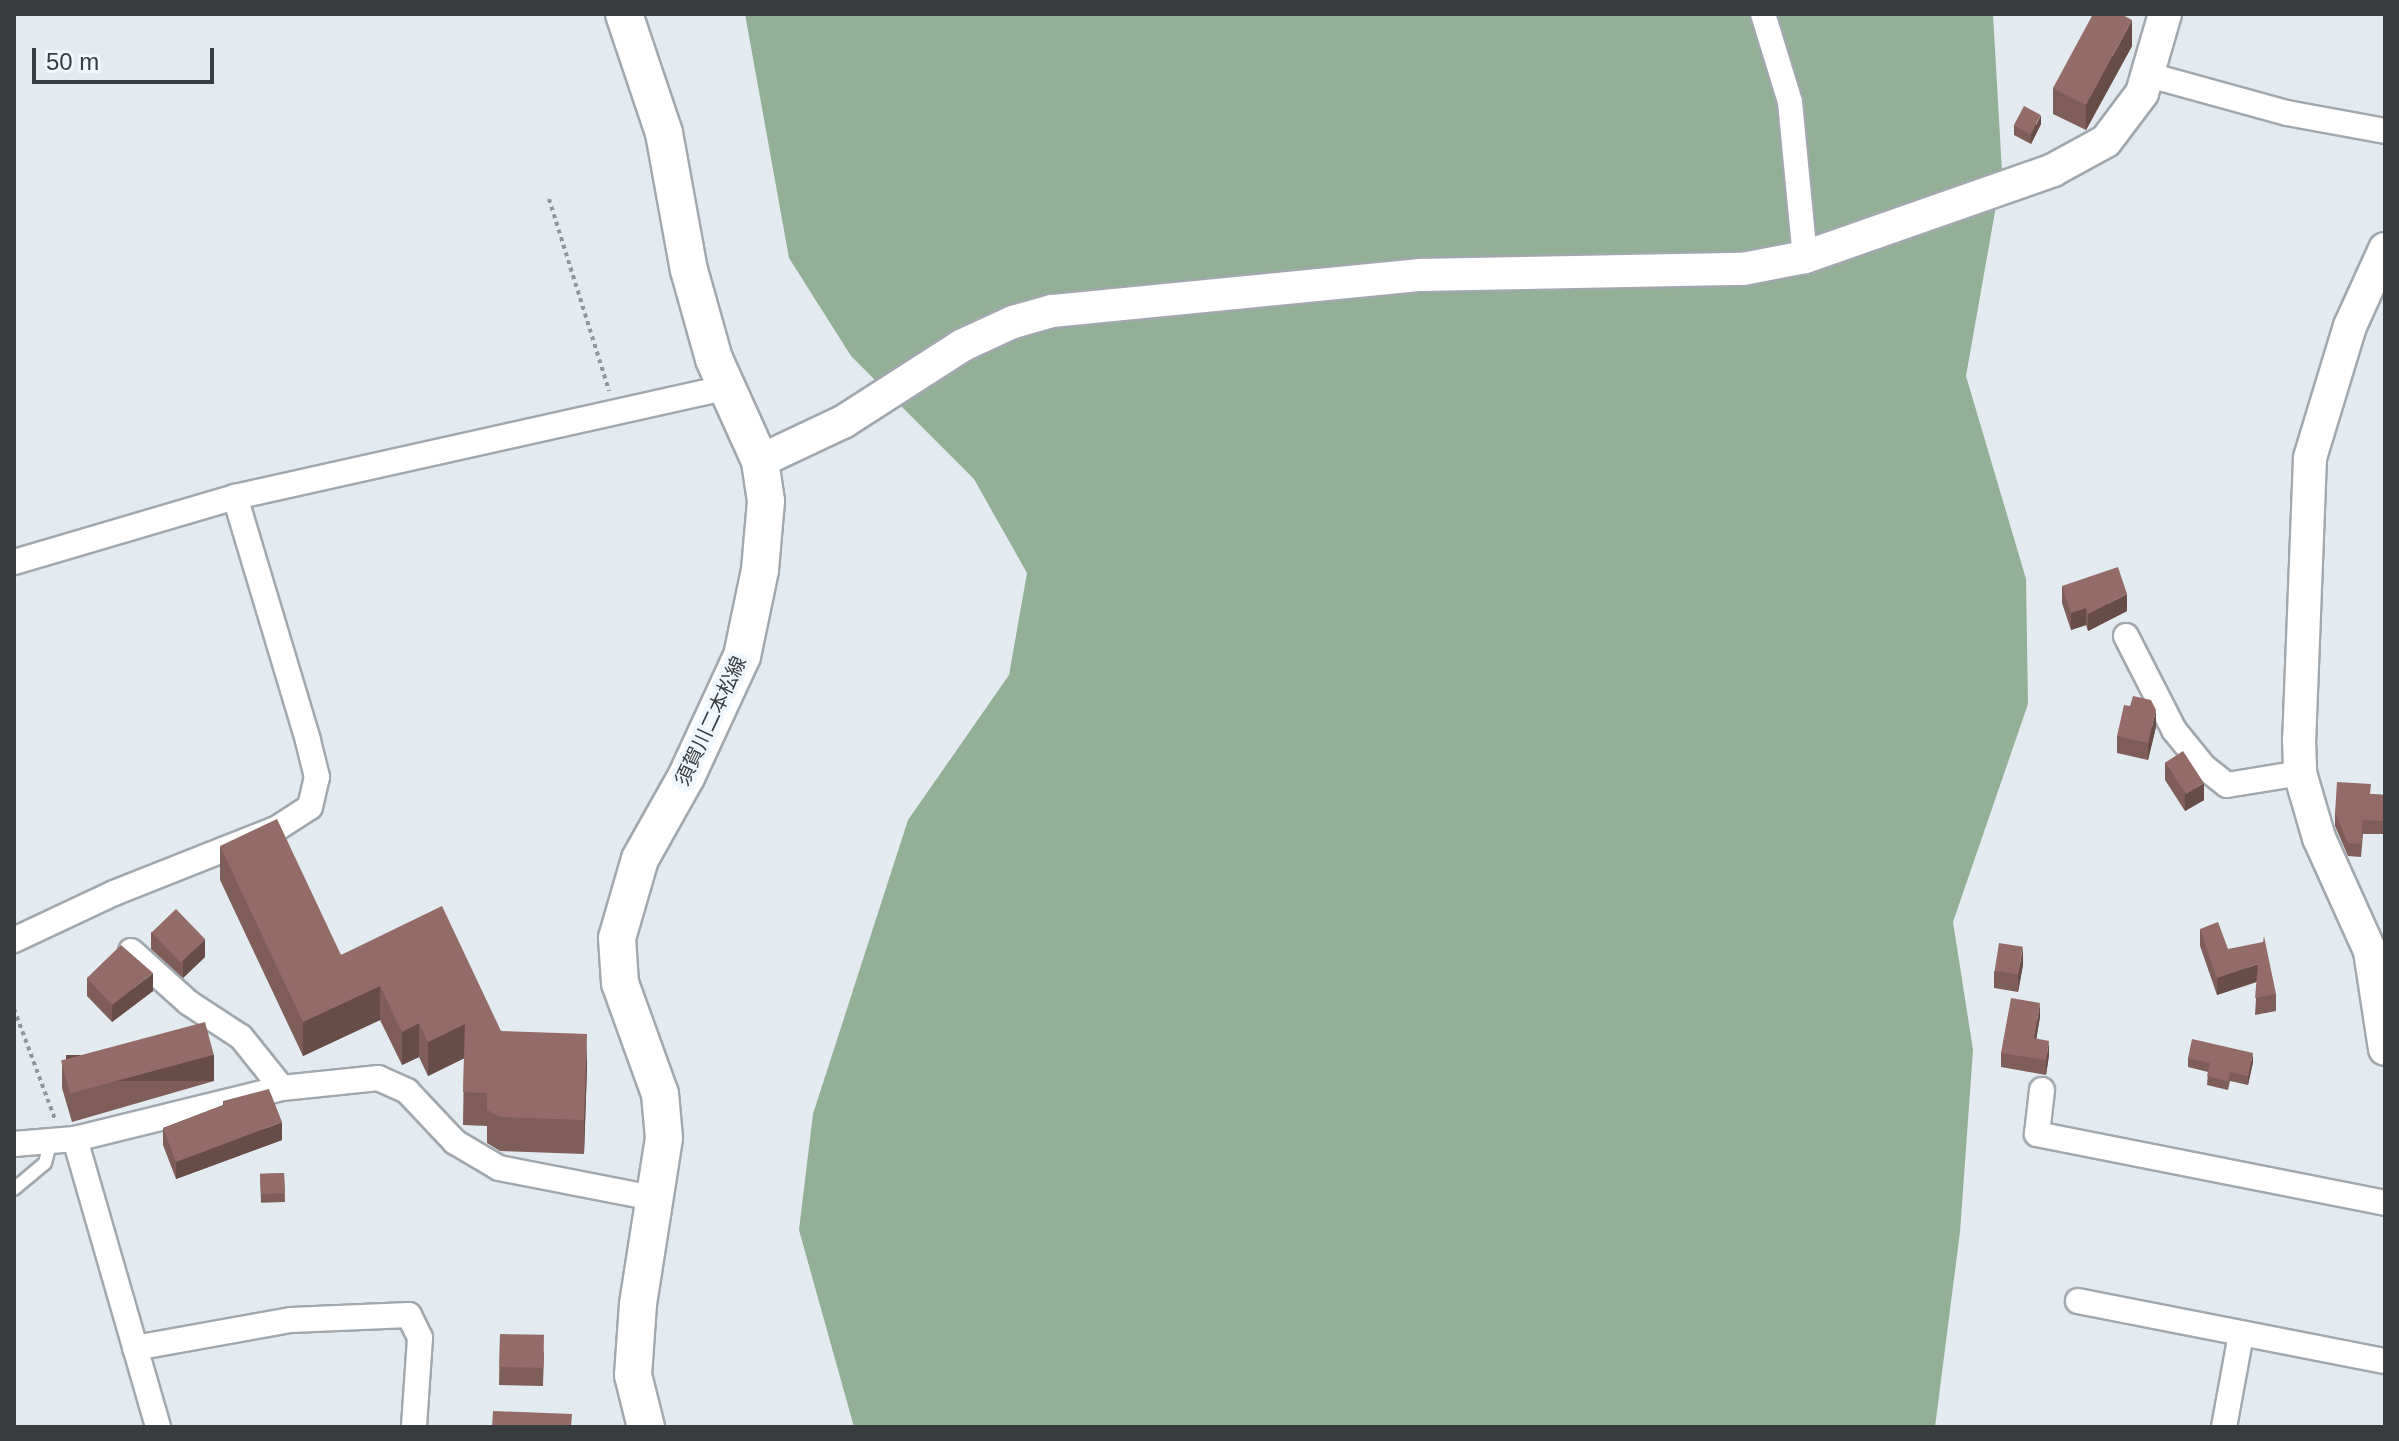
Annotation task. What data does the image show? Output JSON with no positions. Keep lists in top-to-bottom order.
{
  "streets": {
    "main road": ["須賀川二本松線"]
  },
  "scale_bar": "50 m"
}
